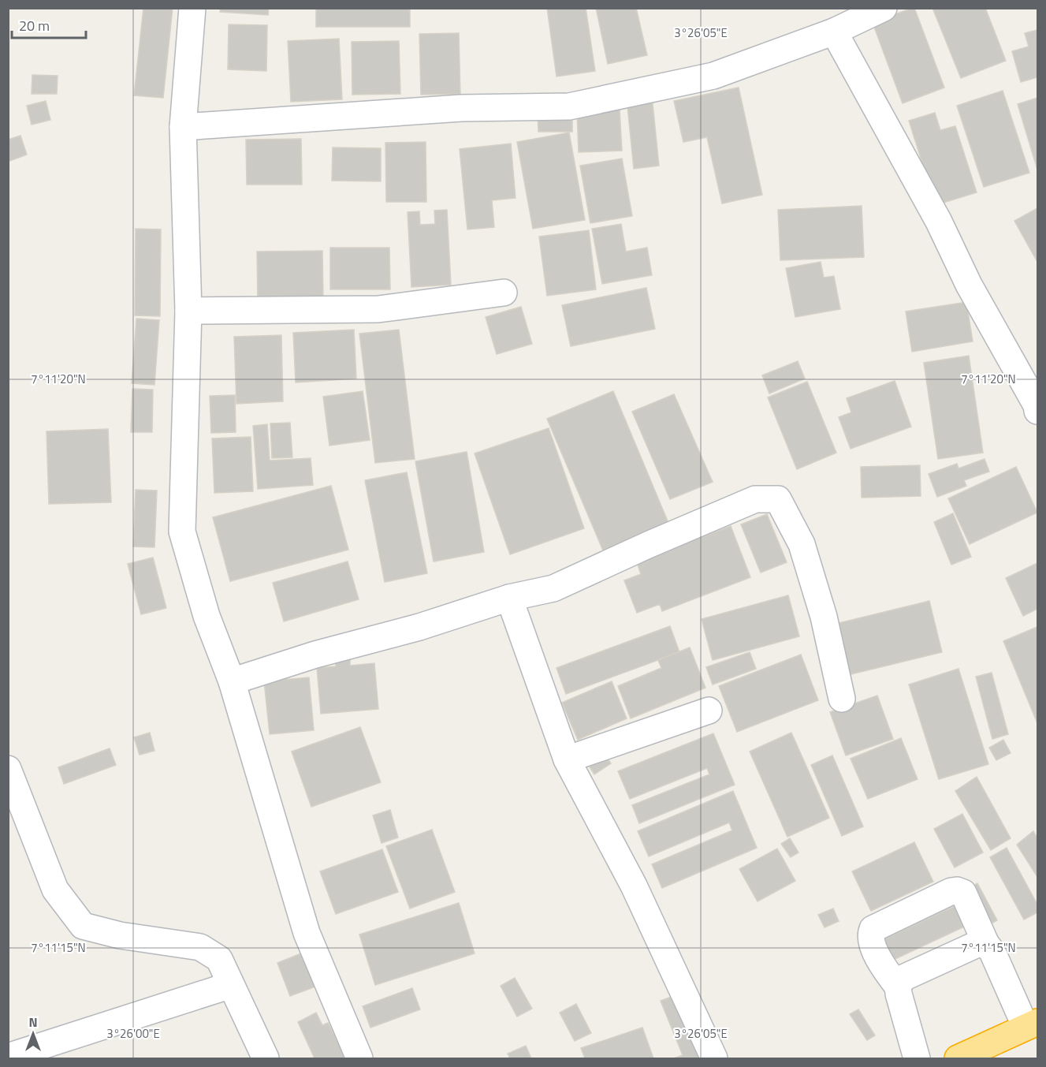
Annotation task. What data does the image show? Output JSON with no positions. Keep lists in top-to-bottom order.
{
  "scale_bar": "20 m",
  "north": "top",
  "coordinates": [
    "3°26'05\"E",
    "7°11'20\"N",
    "7°11'15\"N",
    "3°26'00\"E"
  ]
}
